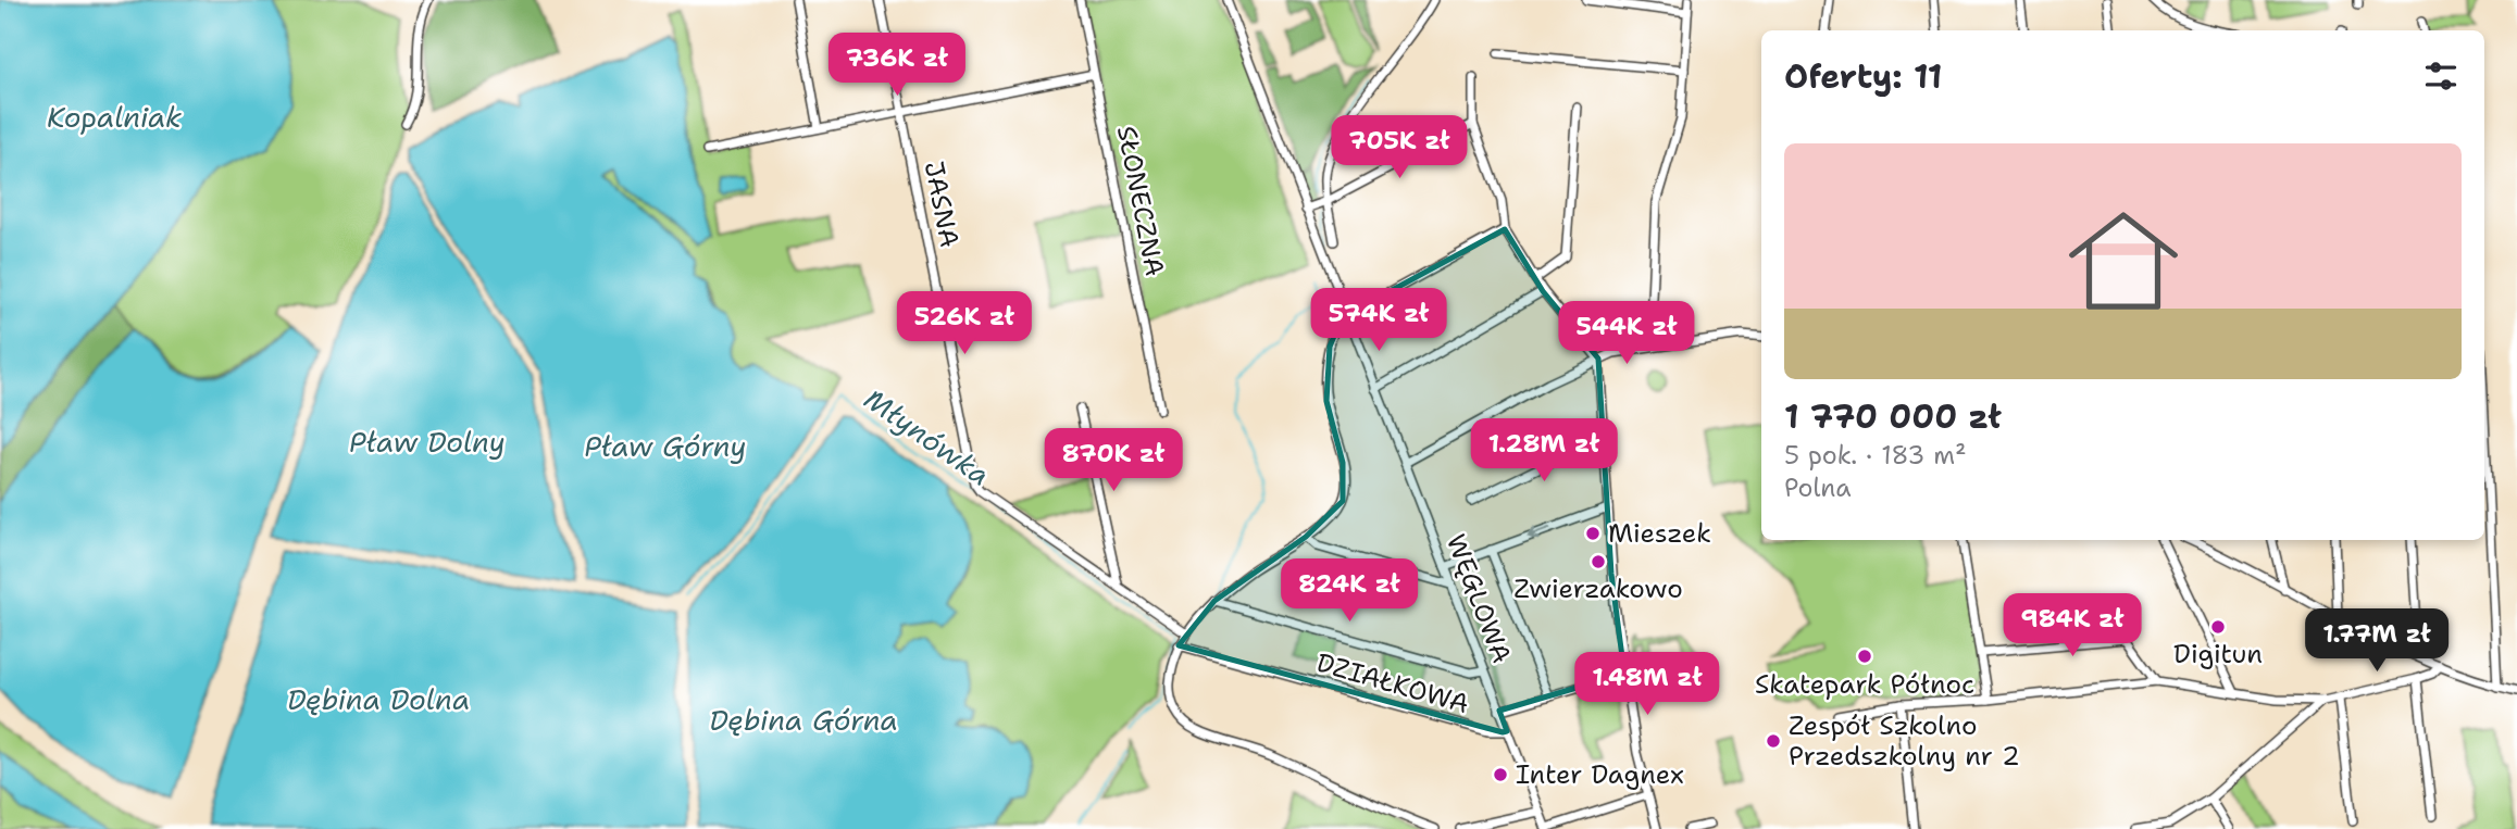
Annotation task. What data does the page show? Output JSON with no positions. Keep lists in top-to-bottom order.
{
  "streets": {
    "street": [
      "SŁONECZNA",
      "JASNA",
      "WĘGLOWA",
      "DZIAŁKOWA"
    ]
  },
  "crossings": [
    ["WĘGLOWA", "DZIAŁKOWA"]
  ],
  "water": [
    "Kopalniak",
    "Młynówka",
    "Pław Dolny",
    "Pław Górny",
    "Dębina Dolna",
    "Dębina Górna"
  ],
  "places": [
    "Mieszek",
    "Zwierzakowo",
    "Digitun",
    "Skatepark Północ",
    "Zespół Szkolno Przedszkolny nr 2",
    "Inter Dagnex"
  ],
  "page": {
    "heading": "Oferty: 11",
    "price": [
      "736K zł",
      "705K zł",
      "574K zł",
      "526K zł",
      "544K zł",
      "1.28M zł",
      "870K zł",
      "824K zł",
      "984K zł",
      "1.77M zł",
      "1.48M zł"
    ],
    "list": [
      {
        "name": "1 770 000 zł",
        "note": "5 pok. · 183 m² · Polna"
      }
    ]
  }
}
